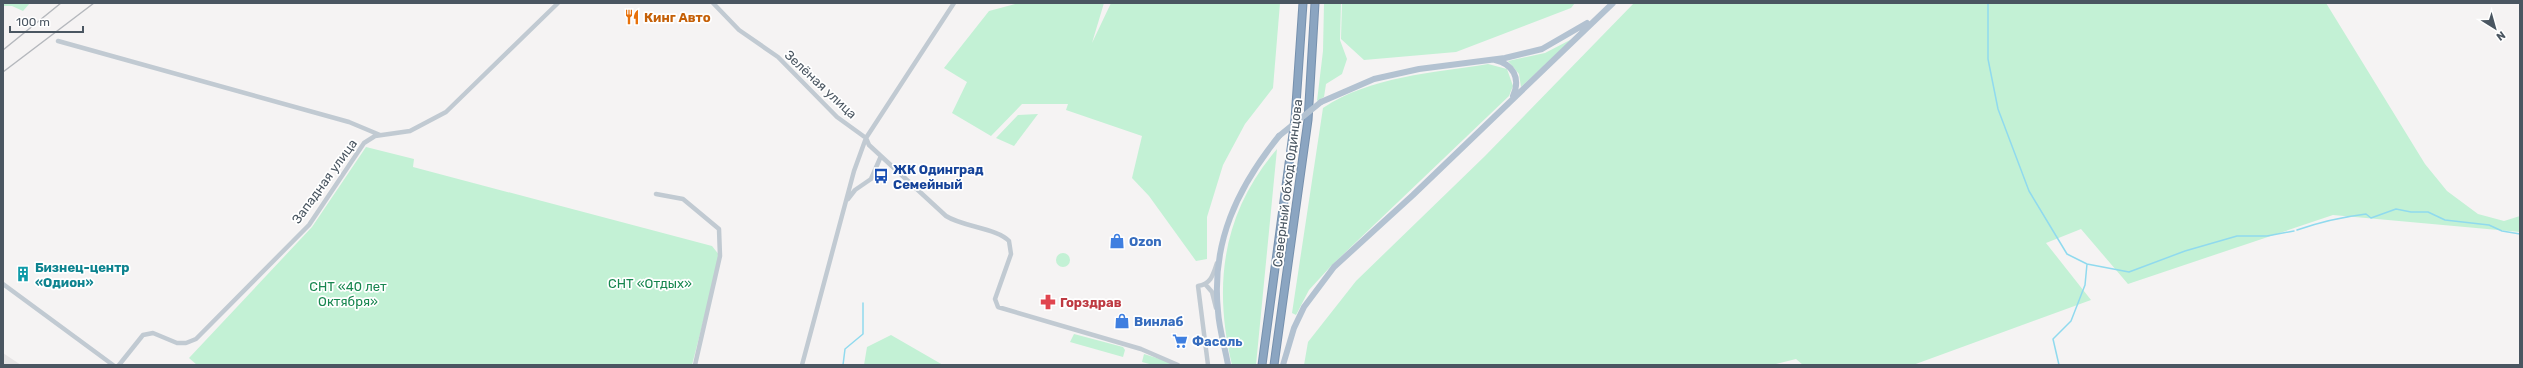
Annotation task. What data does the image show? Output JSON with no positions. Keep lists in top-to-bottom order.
{
  "streets": {
    "highway": ["Северный обход Одинцова"],
    "street": ["Зелёная улица", "Западная улица"]
  },
  "parks": ["СНТ «Отдых»", "СНТ «40 лет Октября»"],
  "places": {
    "restaurant": ["Кинг Авто"],
    "bus stop": ["ЖК Одинград Семейный"],
    "shop": ["Ozon", "Винлаб"],
    "building": ["Бизнец-центр «Одион»"],
    "pharmacy": ["Горздрав"],
    "supermarket": ["Фасоль"]
  },
  "scale_bar": "100 m",
  "north": "bottom right"
}
